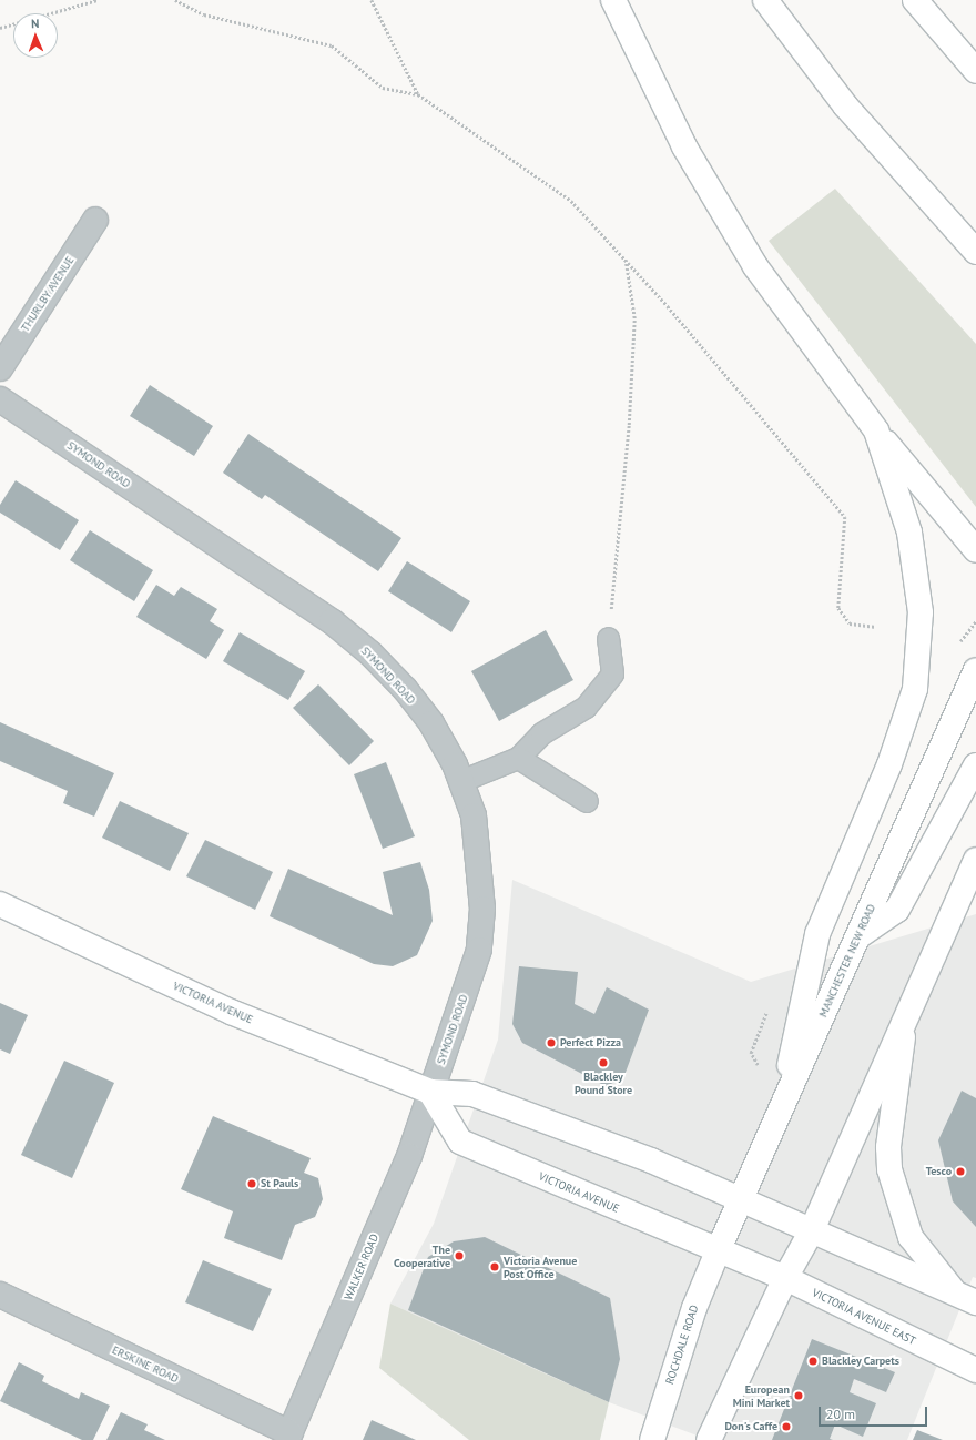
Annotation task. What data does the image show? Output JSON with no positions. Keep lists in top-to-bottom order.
{
  "streets": {
    "main road": [
      "MANCHESTER NEW ROAD",
      "VICTORIA AVENUE",
      "VICTORIA AVENUE EAST",
      "ROCHDALE ROAD"
    ],
    "street": [
      "THURLBY AVENUE",
      "SYMOND ROAD",
      "WALKER ROAD",
      "ERSKINE ROAD"
    ]
  },
  "crossings": [
    ["SYMOND ROAD", "VICTORIA AVENUE"],
    ["SYMOND ROAD", "WALKER ROAD"],
    ["MANCHESTER NEW ROAD", "VICTORIA AVENUE"],
    ["MANCHESTER NEW ROAD", "ROCHDALE ROAD"],
    ["VICTORIA AVENUE", "WALKER ROAD"],
    ["VICTORIA AVENUE", "VICTORIA AVENUE EAST"],
    ["VICTORIA AVENUE", "ROCHDALE ROAD"],
    ["WALKER ROAD", "ERSKINE ROAD"]
  ],
  "places": [
    "Perfect Pizza",
    "Blackley Pound Store",
    "Tesco",
    "St Pauls",
    "The Cooperative",
    "Victoria Avenue Post Office",
    "Blackley Carpets",
    "European Mini Market",
    "Don's Caffe"
  ],
  "scale_bar": "20 m",
  "north": "top"
}
